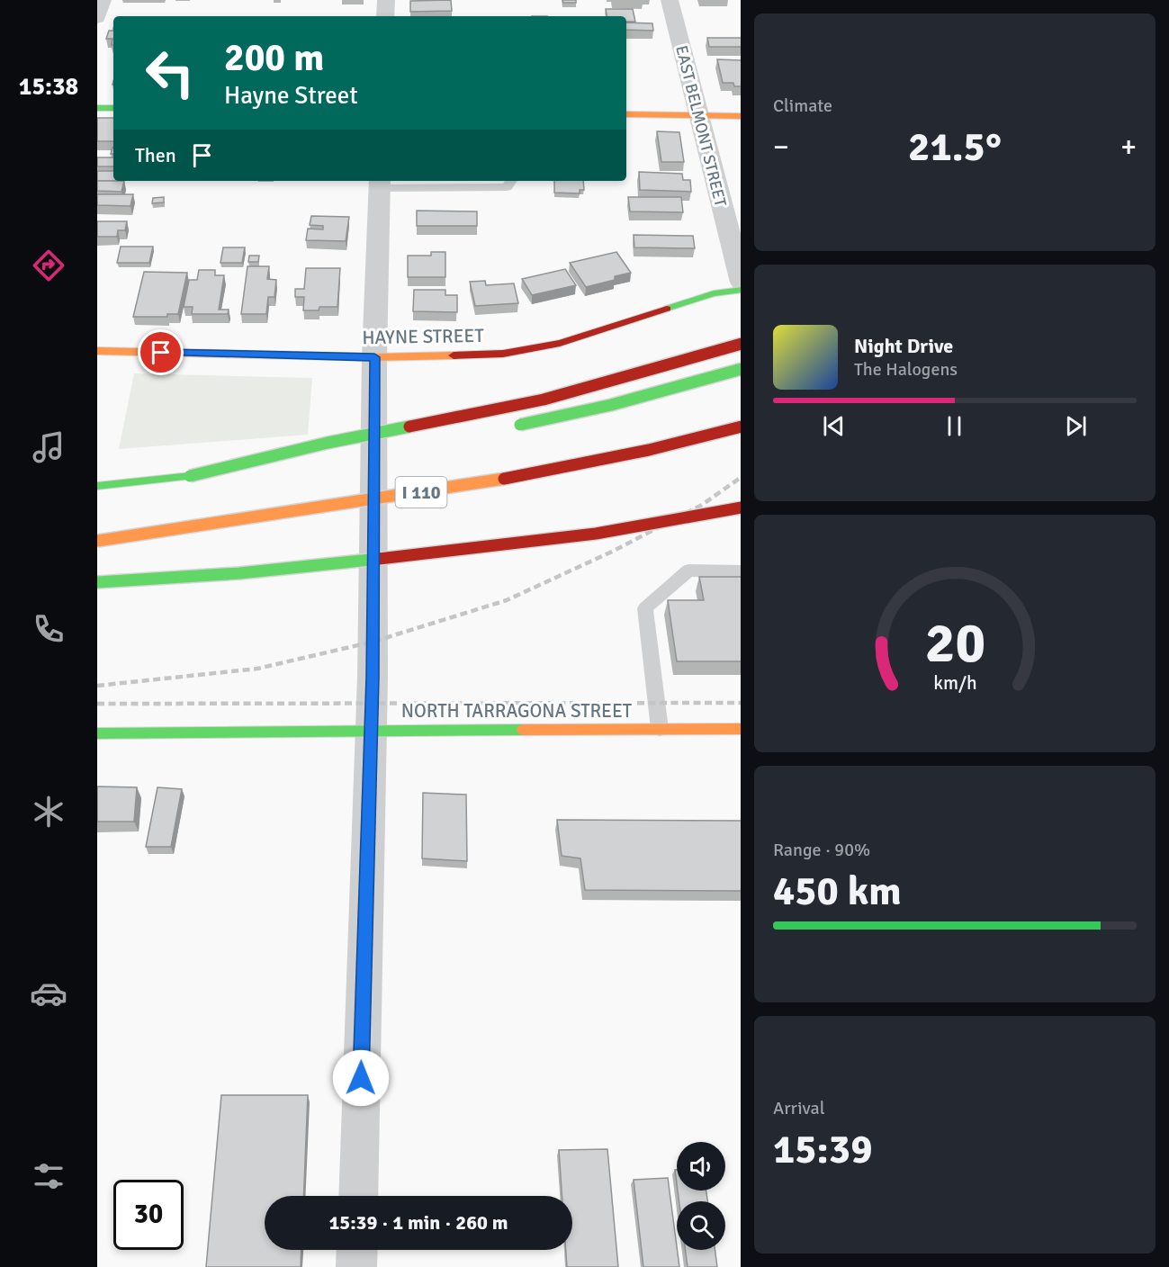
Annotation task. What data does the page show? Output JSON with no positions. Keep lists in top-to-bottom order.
{
  "streets": {
    "main road": ["HAYNE STREET", "I 110", "NORTH TARRAGONA STREET"],
    "street": ["EAST BELMONT STREET"]
  },
  "page": {
    "tabs": "15:38",
    "tile": [
      "Climate",
      ["Range · 90%", "450 km"],
      ["Arrival", "15:39"]
    ],
    "turn": ["200 m", "Hayne Street"],
    "heat": ["−", "21.5°", "+"],
    "then": "Then",
    "song": ["Night Drive", "The Halogens"],
    "limit": "30",
    "trip": "15:39 · 1 min · 260 m",
    "gauge": ["20", "km/h"]
  }
}
